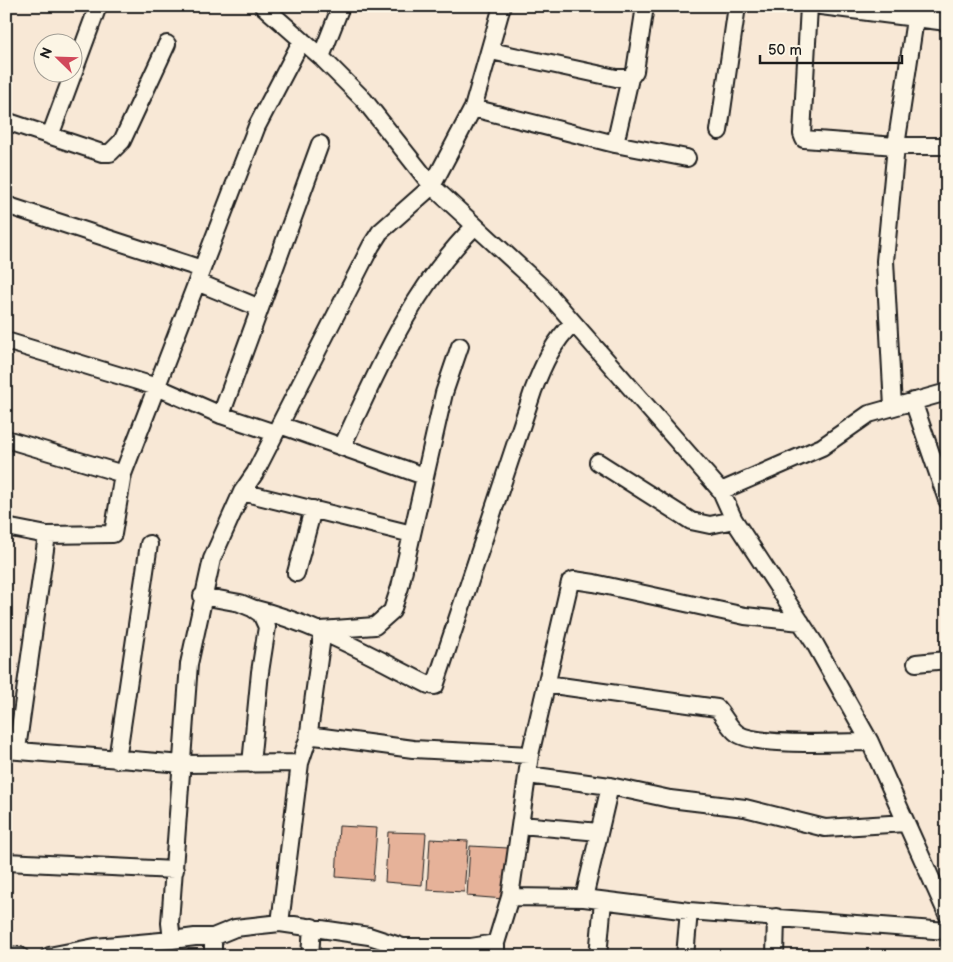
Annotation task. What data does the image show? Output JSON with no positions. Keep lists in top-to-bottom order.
{
  "scale_bar": "50 m",
  "north": "top left"
}
